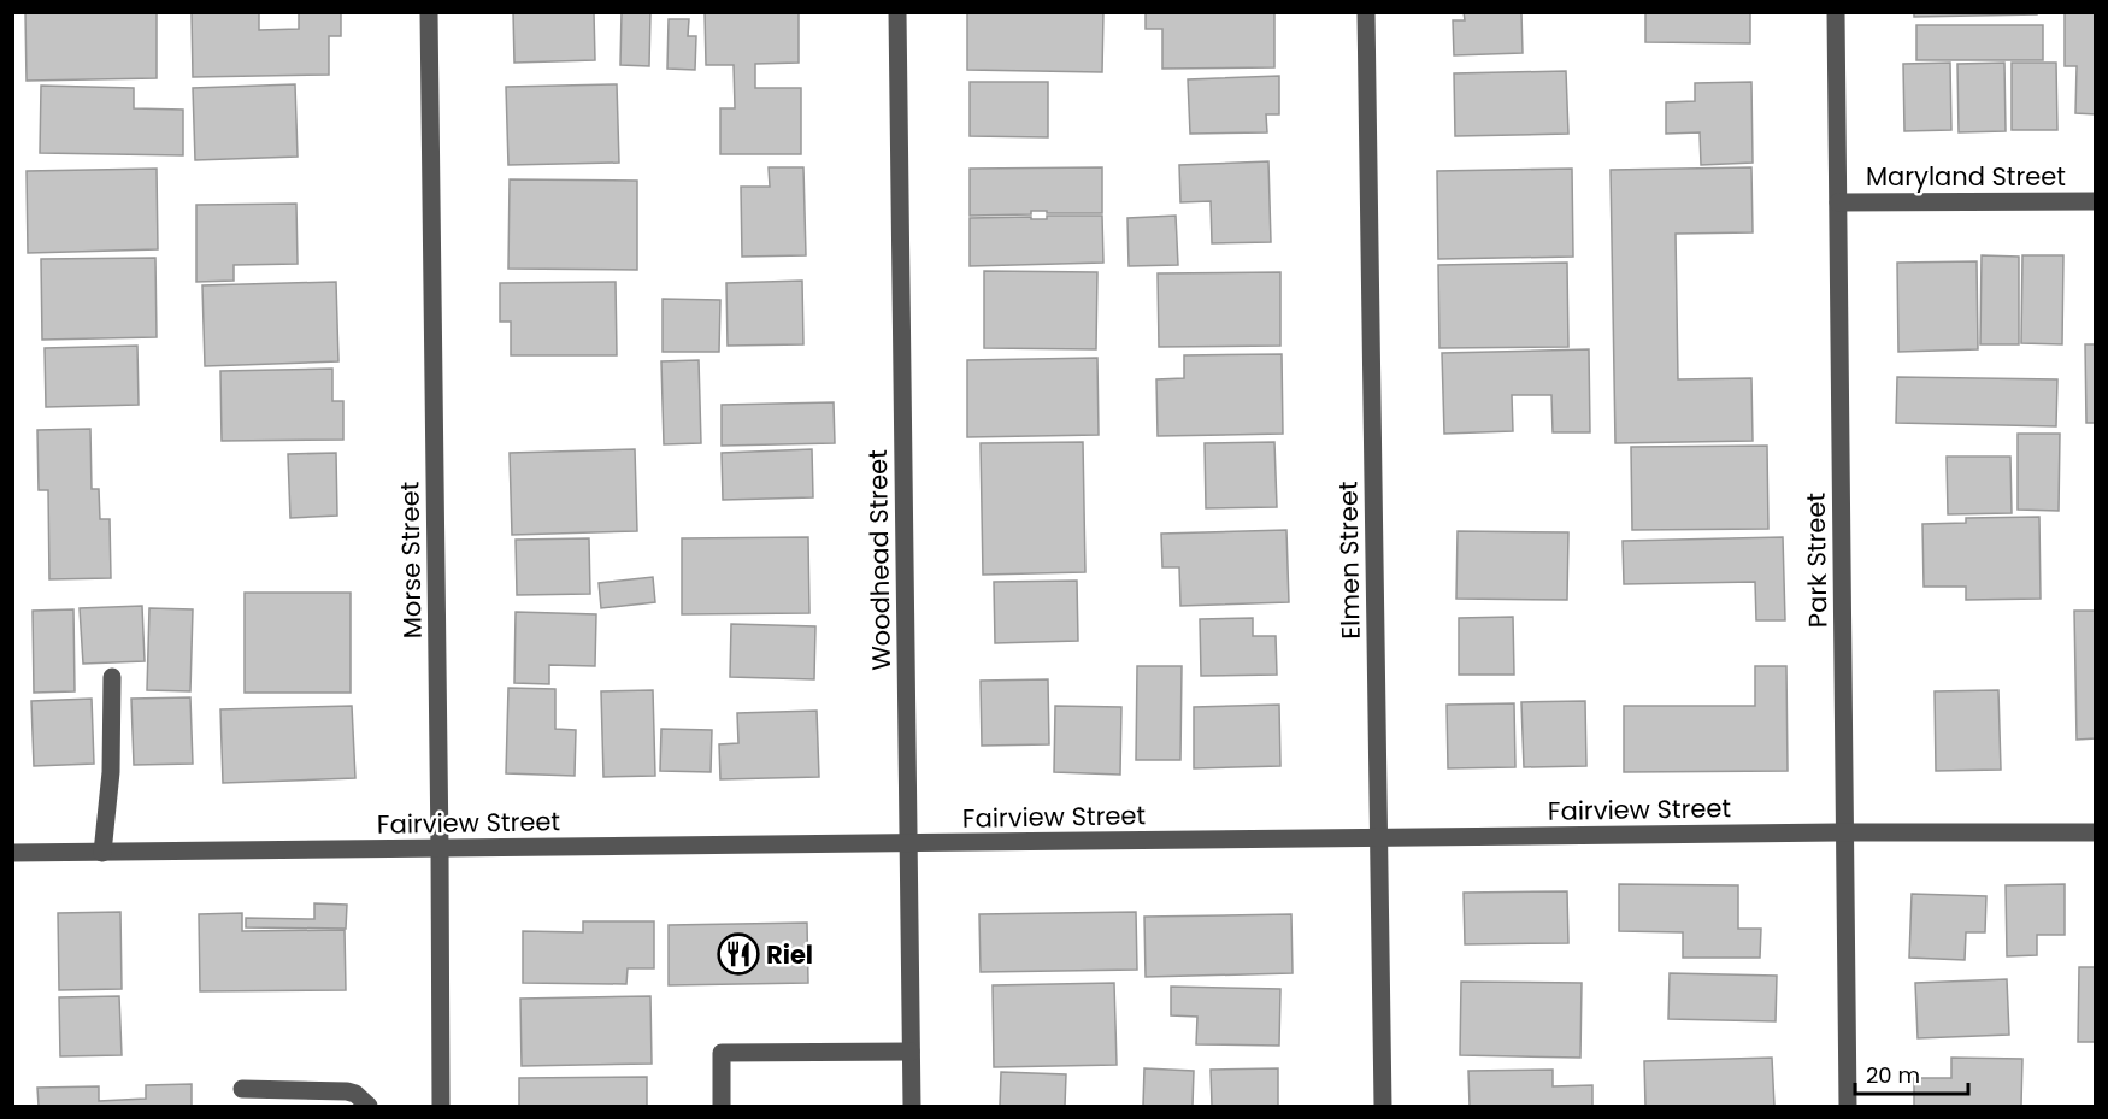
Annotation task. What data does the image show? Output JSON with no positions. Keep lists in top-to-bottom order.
{
  "streets": {
    "street": [
      "Maryland Street",
      "Morse Street",
      "Woodhead Street",
      "Elmen Street",
      "Park Street",
      "Fairview Street"
    ]
  },
  "crossings": [
    ["Maryland Street", "Park Street"],
    ["Morse Street", "Fairview Street"],
    ["Woodhead Street", "Fairview Street"],
    ["Elmen Street", "Fairview Street"],
    ["Park Street", "Fairview Street"]
  ],
  "places": {
    "restaurant": ["Riel"]
  },
  "scale_bar": "20 m"
}
